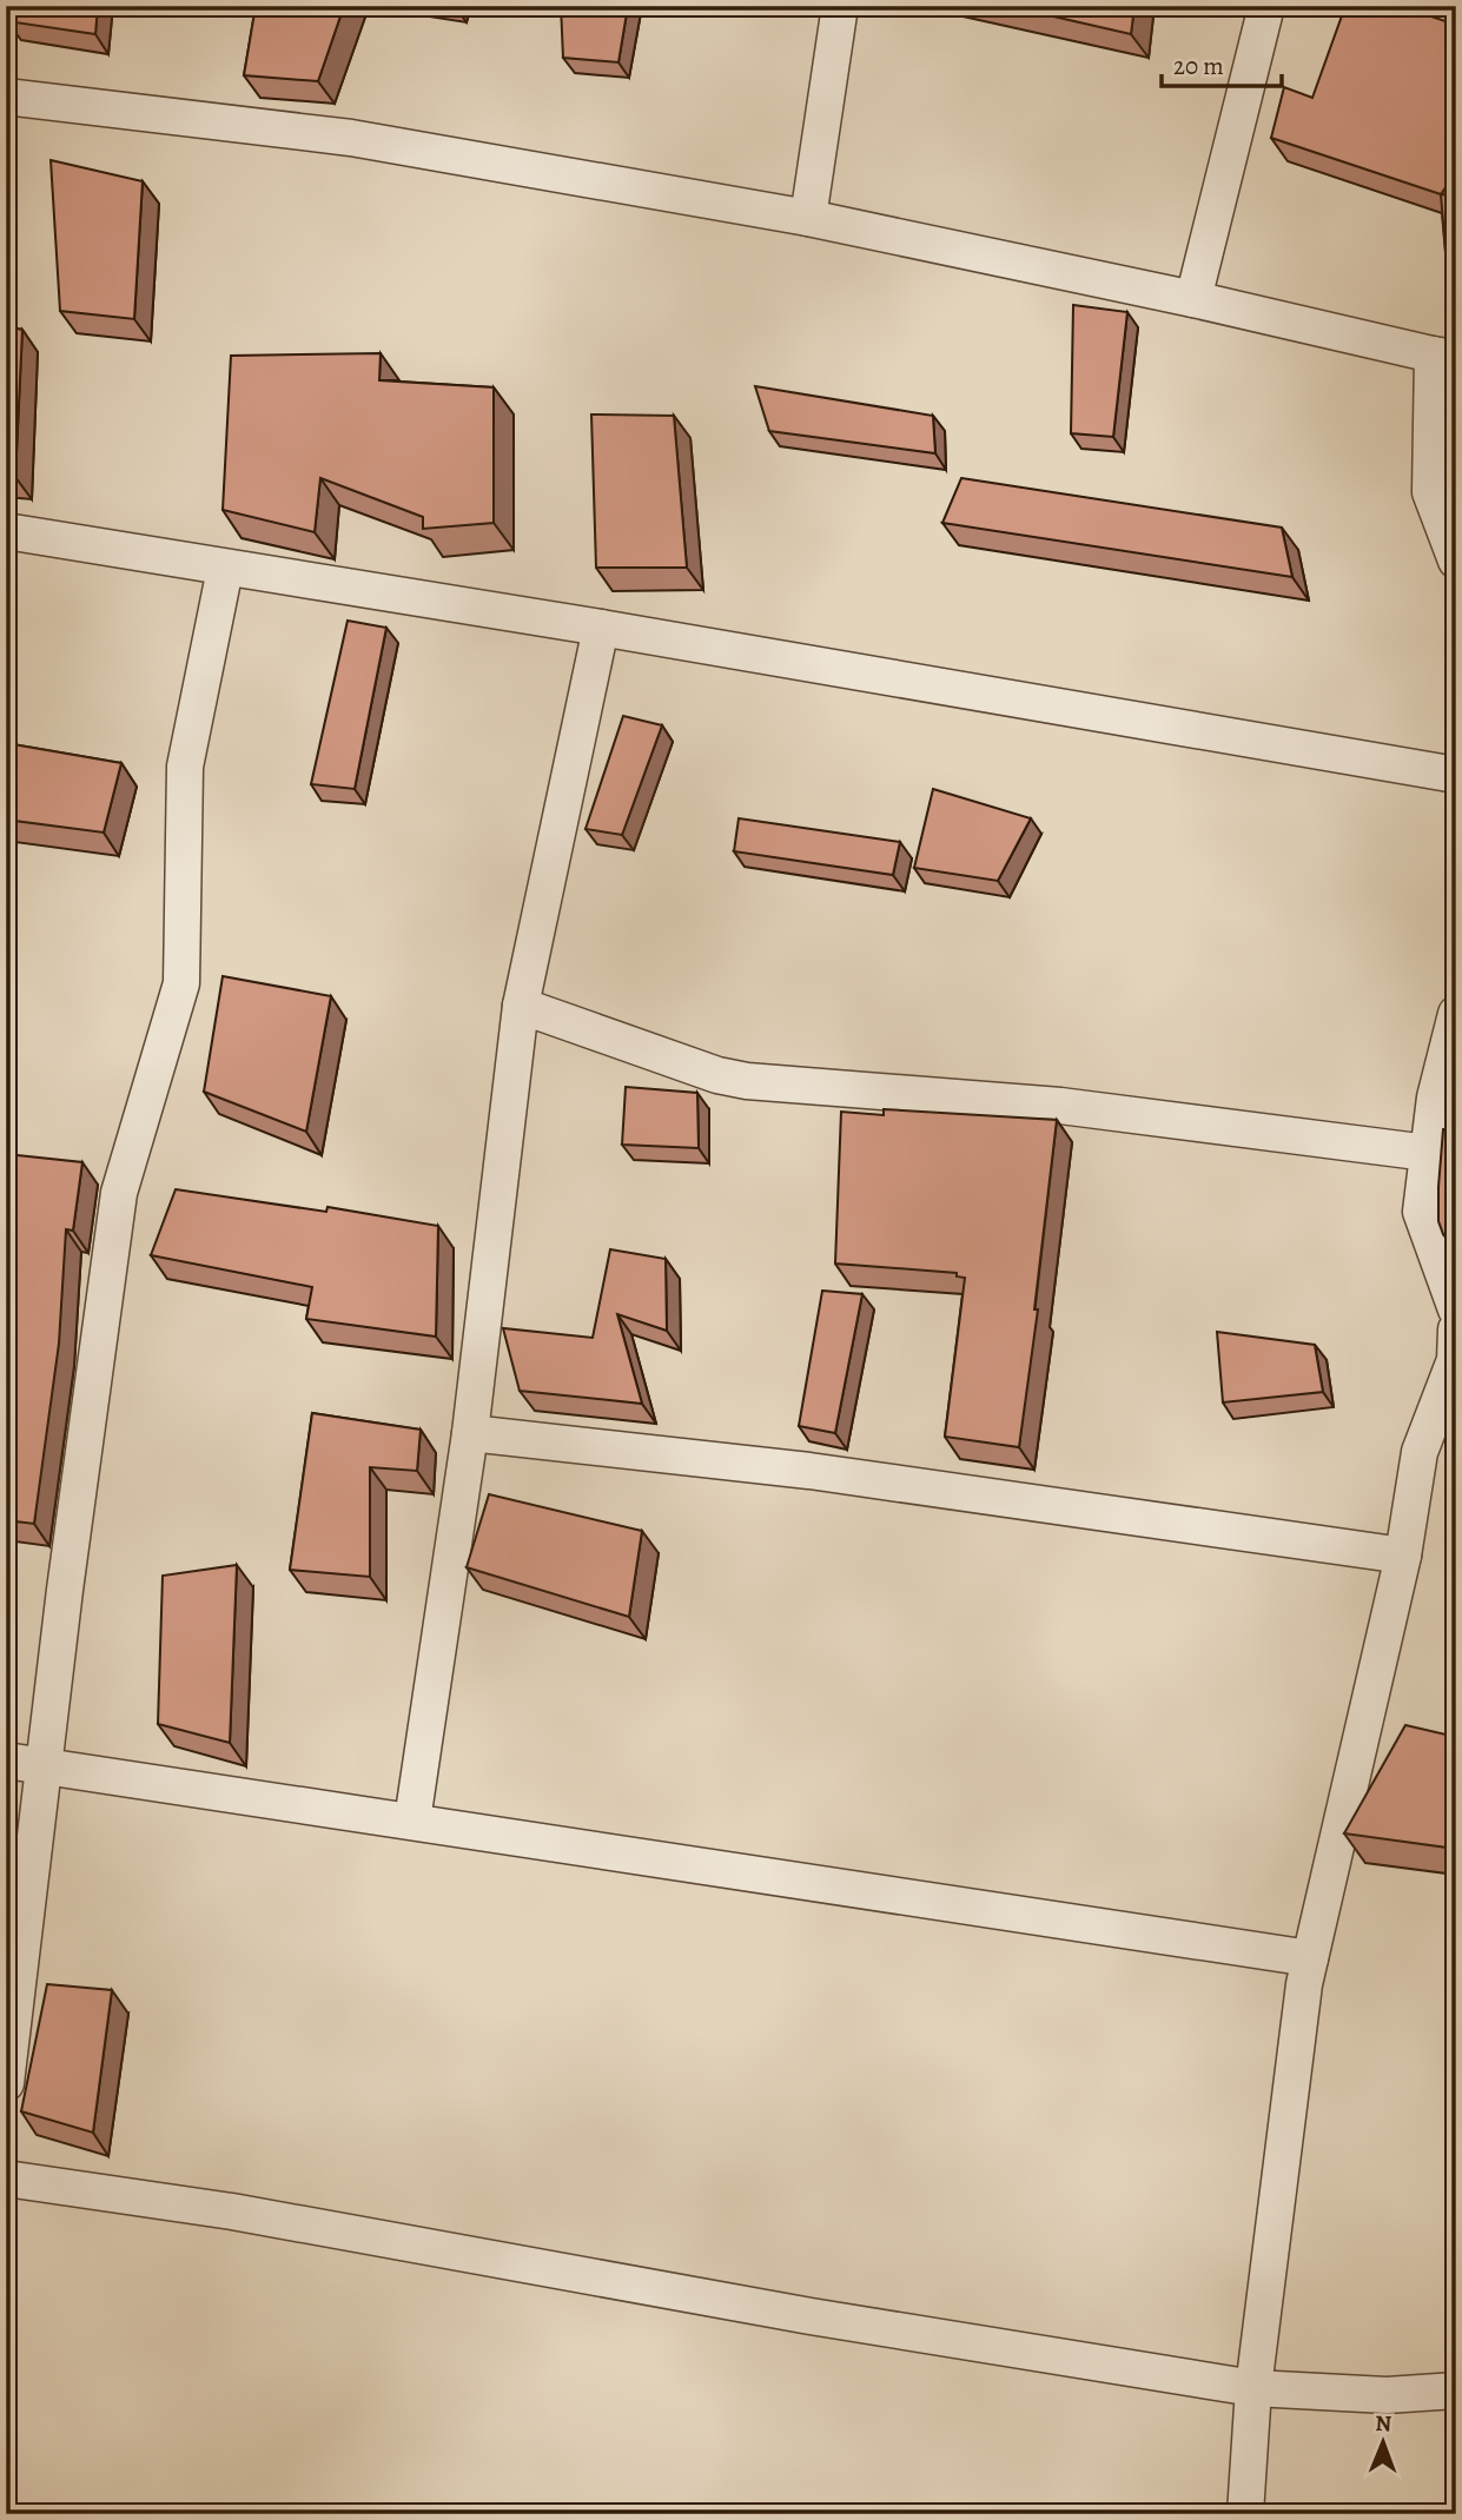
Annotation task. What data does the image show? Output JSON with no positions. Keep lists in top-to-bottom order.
{
  "scale_bar": "20 m",
  "north": "top"
}
